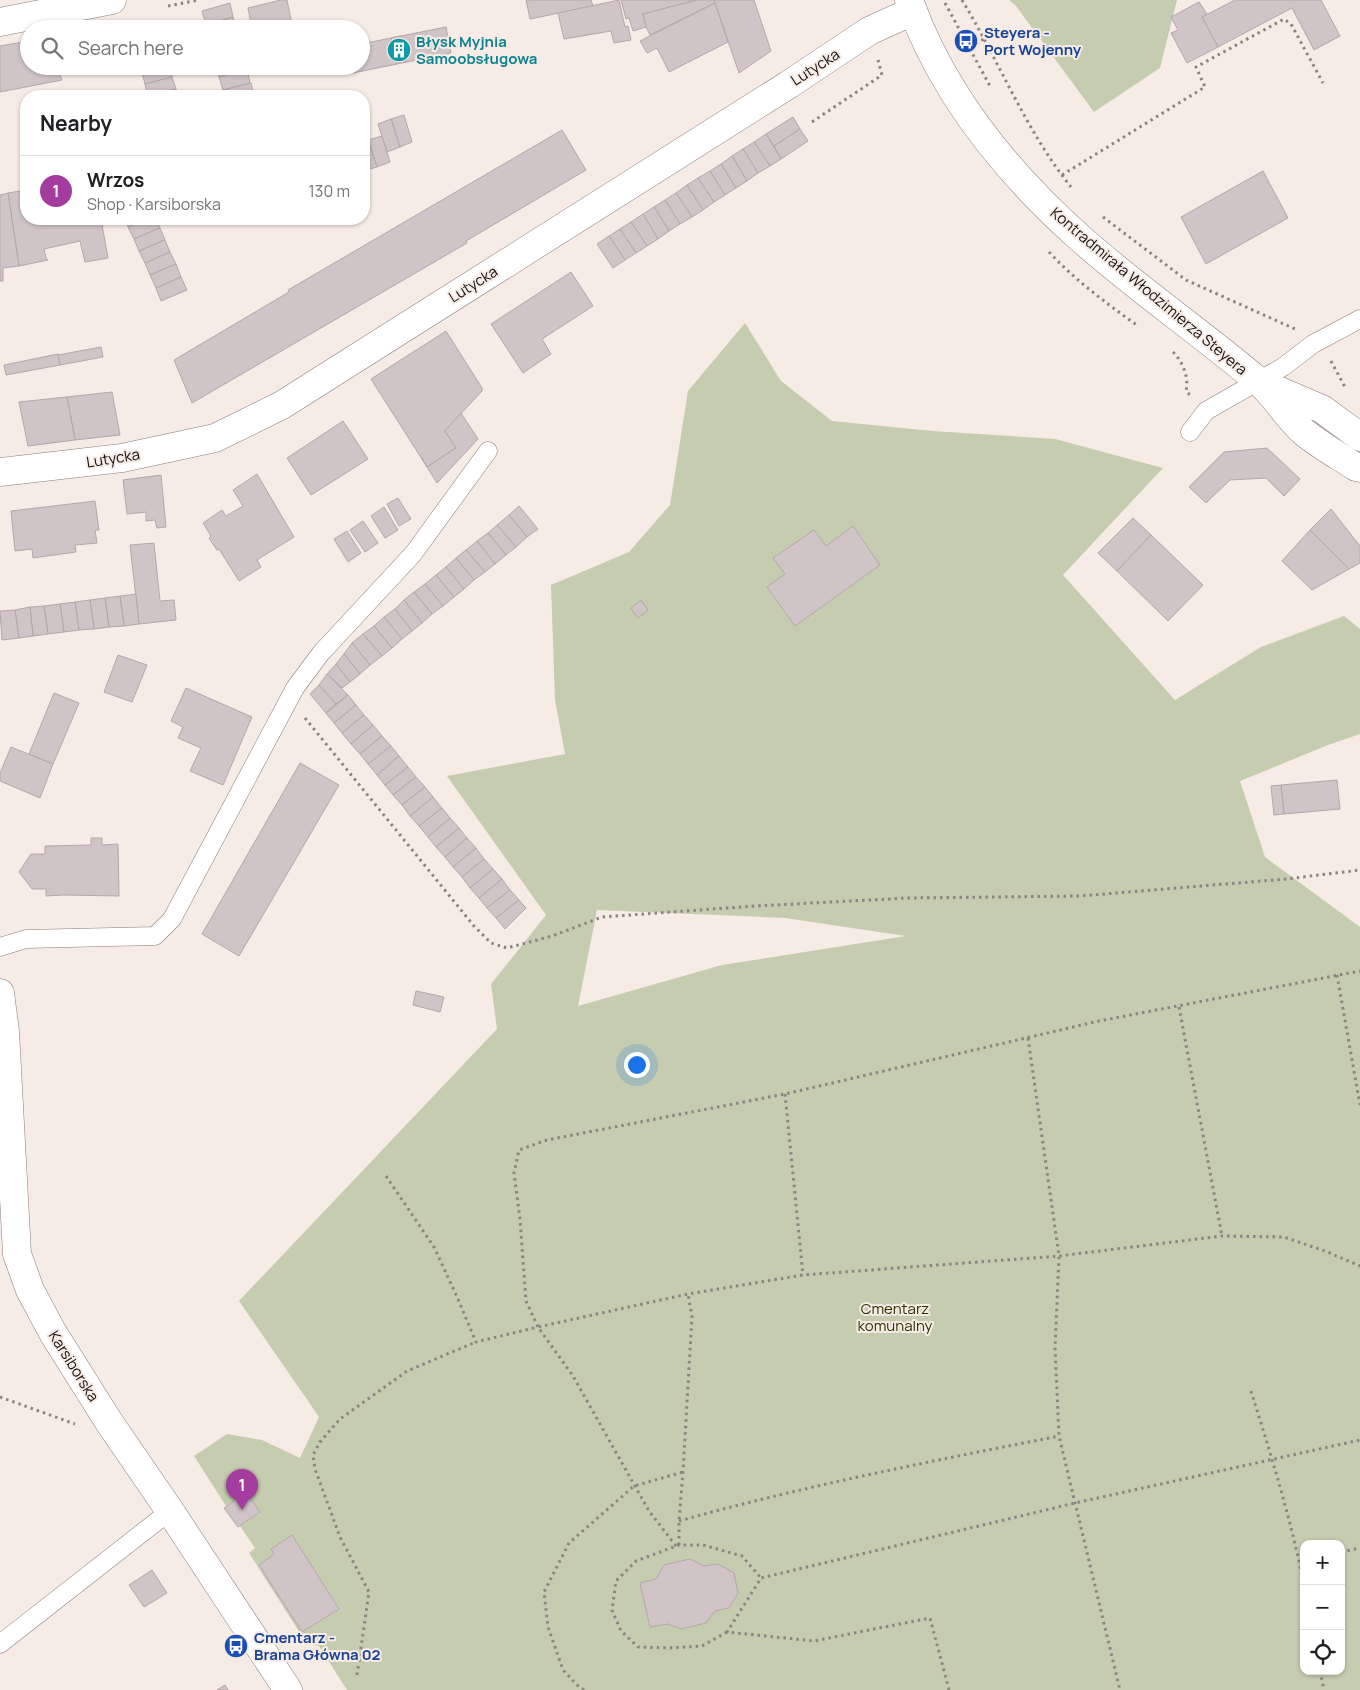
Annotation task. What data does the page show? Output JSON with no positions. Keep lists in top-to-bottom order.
{
  "streets": {
    "street": ["Lutycka", "Kontradmirała Włodzimierza Steyera", "Karsiborska"]
  },
  "crossings": [
    ["Lutycka", "Kontradmirała Włodzimierza Steyera"]
  ],
  "parks": ["Cmentarz komunalny"],
  "places": {
    "bus stop": ["Steyera - Port Wojenny", "Cmentarz - Brama Główna 02"],
    "building": ["Błysk Myjnia Samoobsługowa"]
  },
  "page": {
    "search": "Search here",
    "heading": "Nearby",
    "list": [
      {
        "mark": "1",
        "name": "Wrzos",
        "note": "Shop · Karsiborska",
        "value": "130 m"
      }
    ],
    "pins": "1",
    "map_buttons": ["+", "−"]
  }
}
